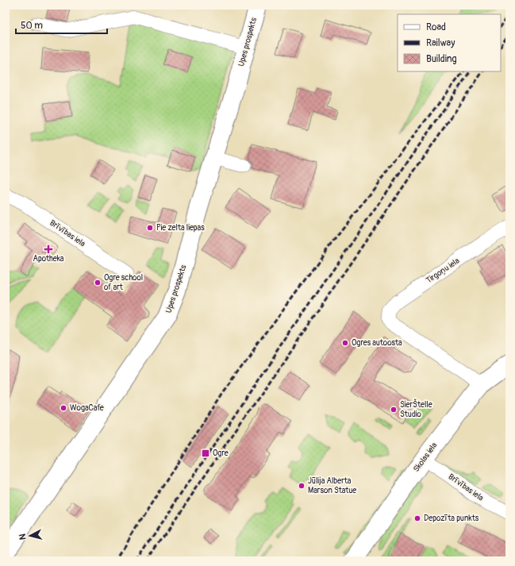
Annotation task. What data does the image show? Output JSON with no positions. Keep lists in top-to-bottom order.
{
  "streets": {
    "main road": ["Upes prospekts", "Skolas iela"],
    "street": ["Brīvības iela", "Tirgoņu iela"]
  },
  "crossings": [
    ["Brīvības iela", "Skolas iela"],
    ["Tirgoņu iela", "Skolas iela"]
  ],
  "places": {
    "other": [
      "Pie zelta liepas",
      "Ogre school of art",
      "Ogres autoosta",
      "WogaCafe",
      "SierŠtelle Studio",
      "Jūlija Alberta Marson Statue",
      "Depozīta punkts"
    ],
    "health": ["Apotheka"],
    "transit": ["Ogre"]
  },
  "legend": ["Road", "Railway", "Building"],
  "scale_bar": "50 m",
  "north": "left"
}
